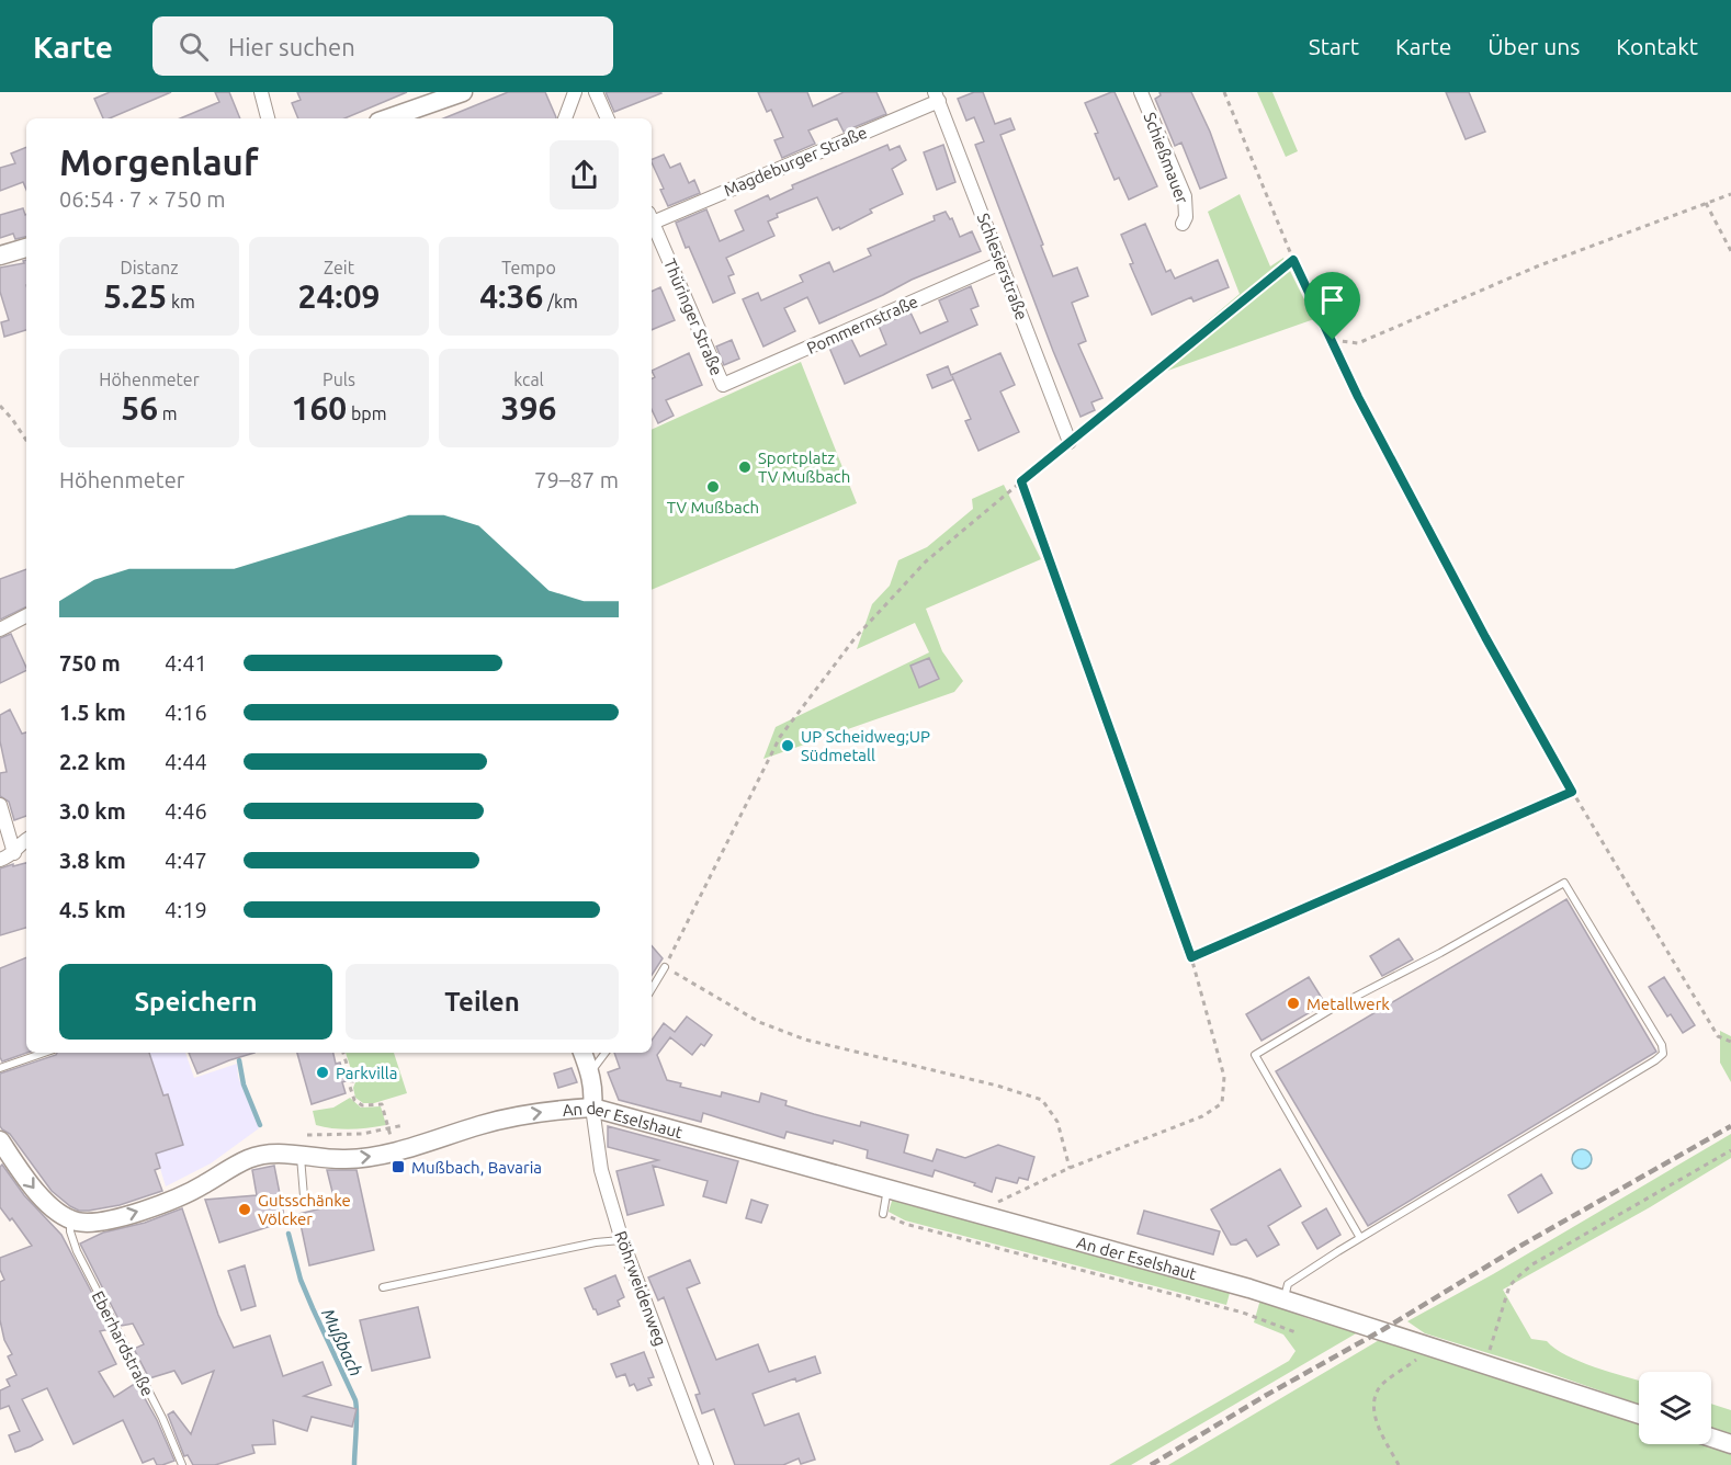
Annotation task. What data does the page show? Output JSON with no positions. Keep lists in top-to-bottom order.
{
  "streets": {
    "main road": ["An der Eselshaut"],
    "street": [
      "Schießmauer",
      "Magdeburger Straße",
      "Schlesierstraße",
      "Thüringer Straße",
      "Pommernstraße",
      "Röhrweidenweg"
    ],
    "lane": ["Eberhardstraße"]
  },
  "crossings": [
    ["Magdeburger Straße", "Schlesierstraße"],
    ["Schlesierstraße", "Pommernstraße"],
    ["Thüringer Straße", "Pommernstraße"],
    ["An der Eselshaut", "Röhrweidenweg"],
    ["An der Eselshaut", "Eberhardstraße"]
  ],
  "water": ["Mußbach"],
  "places": {
    "other": [
      "Sportplatz TV Mußbach",
      "TV Mußbach",
      "UP Scheidweg;UP Südmetall",
      "Metallwerk",
      "Parkvilla",
      "Gutsschänke Völcker"
    ],
    "transit": ["Mußbach, Bavaria"]
  },
  "page": {
    "header": "Karte",
    "search": "Hier suchen",
    "nav": [
      "Start",
      "Karte",
      "Über uns",
      "Kontakt"
    ],
    "heading": ["Morgenlauf", "06:54 · 7 × 750 m"],
    "stats": [
      ["Distanz", "5.25 km"],
      ["Zeit", "24:09"],
      ["Tempo", "4:36 /km"],
      ["Höhenmeter", "56 m"],
      ["Puls", "160 bpm"],
      ["kcal", "396"]
    ],
    "chart": ["Höhenmeter", "79–87 m"],
    "list": [
      {
        "name": "750 m",
        "note": "4:41"
      },
      {
        "name": "1.5 km",
        "note": "4:16"
      },
      {
        "name": "2.2 km",
        "note": "4:44"
      },
      {
        "name": "3.0 km",
        "note": "4:46"
      },
      {
        "name": "3.8 km",
        "note": "4:47"
      },
      {
        "name": "4.5 km",
        "note": "4:19"
      }
    ],
    "buttons": ["Speichern", "Teilen"]
  }
}
